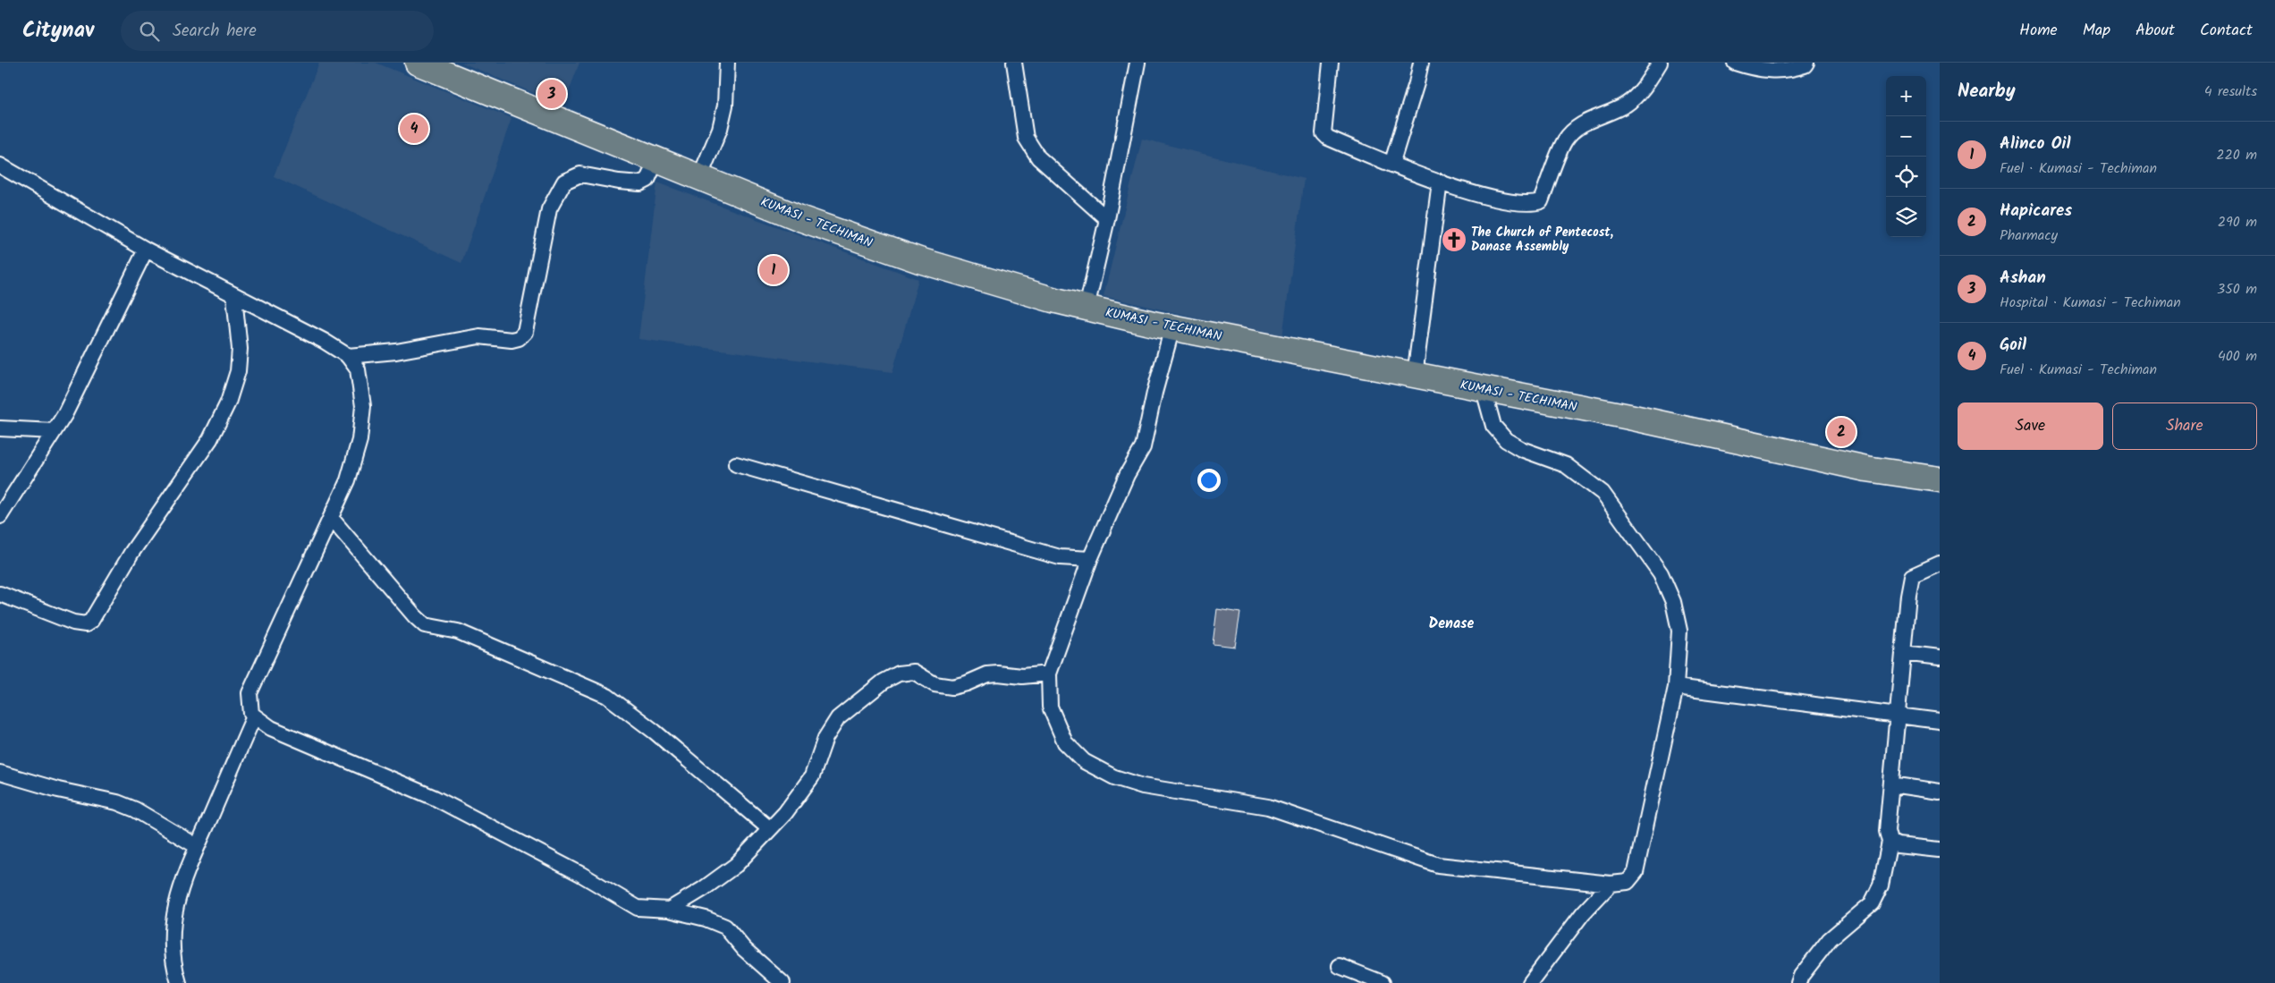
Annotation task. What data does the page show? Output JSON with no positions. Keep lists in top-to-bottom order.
{
  "streets": {
    "highway": ["KUMASI - TECHIMAN"]
  },
  "districts": ["Denase"],
  "places": {
    "church": ["The Church of Pentecost, Danase Assembly"]
  },
  "page": {
    "header": "Citynav",
    "search": "Search here",
    "nav": [
      "Home",
      "Map",
      "About",
      "Contact"
    ],
    "heading": ["Nearby", "4 results"],
    "map_buttons": ["+", "−"],
    "pins": [
      "3",
      "4",
      "1",
      "2"
    ],
    "list": [
      {
        "mark": "1",
        "name": "Alinco Oil",
        "note": "Fuel · Kumasi - Techiman",
        "value": "220 m"
      },
      {
        "mark": "2",
        "name": "Hapicares",
        "note": "Pharmacy",
        "value": "290 m"
      },
      {
        "mark": "3",
        "name": "Ashan",
        "note": "Hospital · Kumasi - Techiman",
        "value": "350 m"
      },
      {
        "mark": "4",
        "name": "Goil",
        "note": "Fuel · Kumasi - Techiman",
        "value": "400 m"
      }
    ],
    "buttons": ["Save", "Share"]
  }
}
